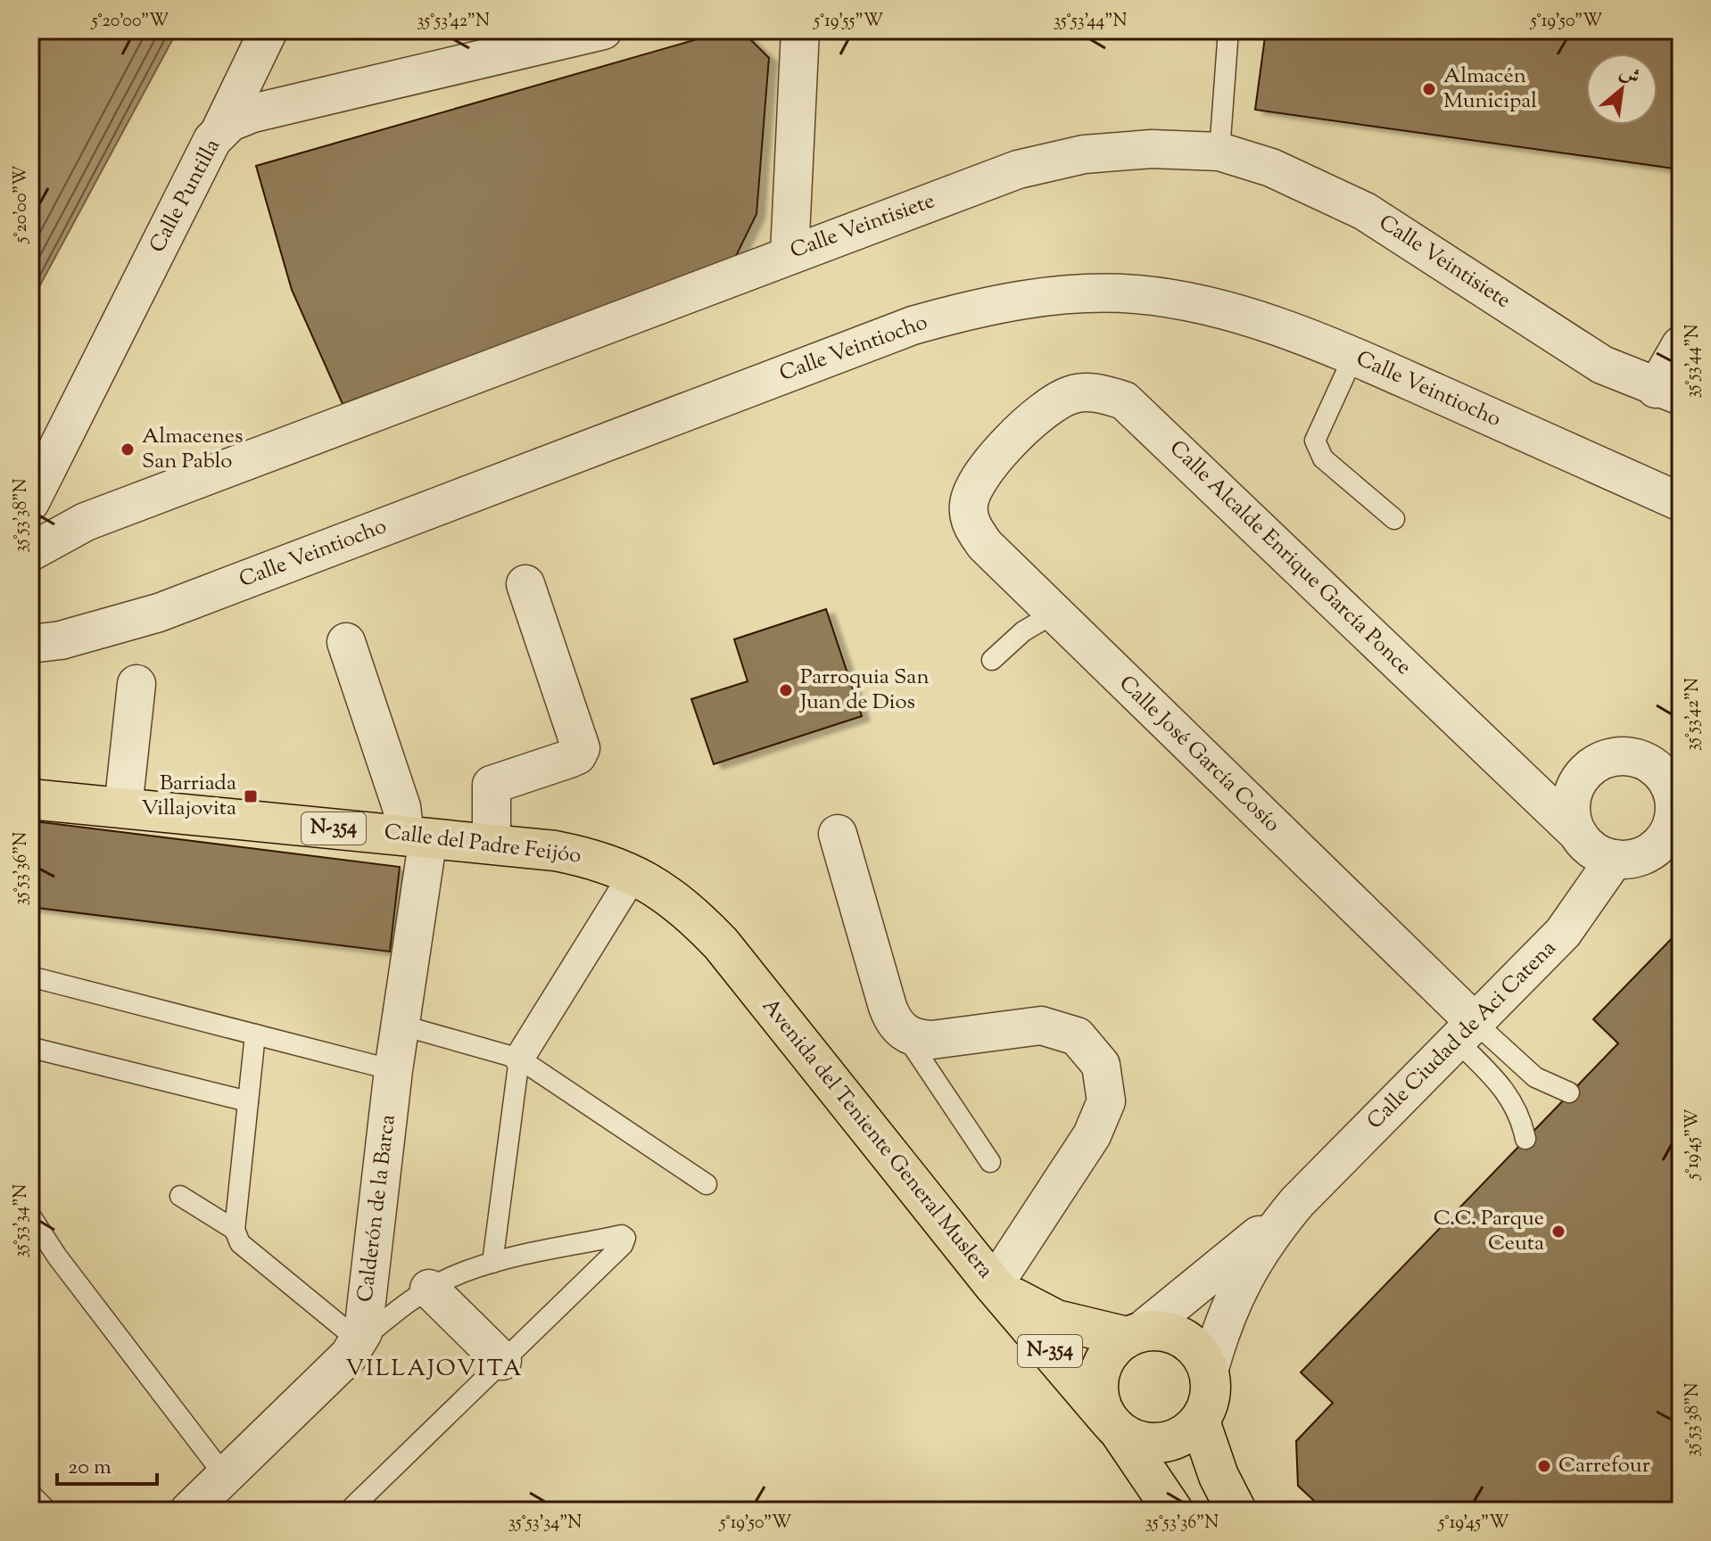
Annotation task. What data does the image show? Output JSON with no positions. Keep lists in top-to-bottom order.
{
  "streets": {
    "highway": ["N-354", "Calle del Padre Feijóo", "Avenida del Teniente General Muslera"],
    "street": [
      "Calle Puntilla",
      "Calle Veintisiete",
      "Calle Veintiocho",
      "Calle Alcalde Enrique García Ponce",
      "Calle José García Cosío",
      "Calle Ciudad de Aci Catena",
      "Calderón de la Barca"
    ]
  },
  "crossings": [
    ["Calle Alcalde Enrique García Ponce", "Calle José García Cosío"],
    ["Calle Alcalde Enrique García Ponce", "Calle Ciudad de Aci Catena"],
    ["Calle José García Cosío", "Calle Ciudad de Aci Catena"],
    ["N-354", "Calle Ciudad de Aci Catena"],
    ["N-354", "Avenida del Teniente General Muslera"],
    ["Calle del Padre Feijóo", "Avenida del Teniente General Muslera"],
    ["Calle del Padre Feijóo", "Calderón de la Barca"],
    ["Calle Ciudad de Aci Catena", "Avenida del Teniente General Muslera"]
  ],
  "districts": ["VILLAJOVITA"],
  "places": {
    "other": [
      "Almacén Municipal",
      "Almacenes San Pablo",
      "Parroquia San Juan de Dios",
      "C.C. Parque Ceuta",
      "Carrefour"
    ],
    "transit": ["Barriada Villajovita"]
  },
  "scale_bar": "20 m",
  "north": "top right",
  "coordinates": [
    "5°20'00\"W",
    "35°53'42\"N",
    "5°19'55\"W",
    "35°53'44\"N",
    "5°19'50\"W",
    "35°53'38\"N",
    "35°53'36\"N",
    "5°19'45\"W",
    "35°53'34\"N"
  ]
}
